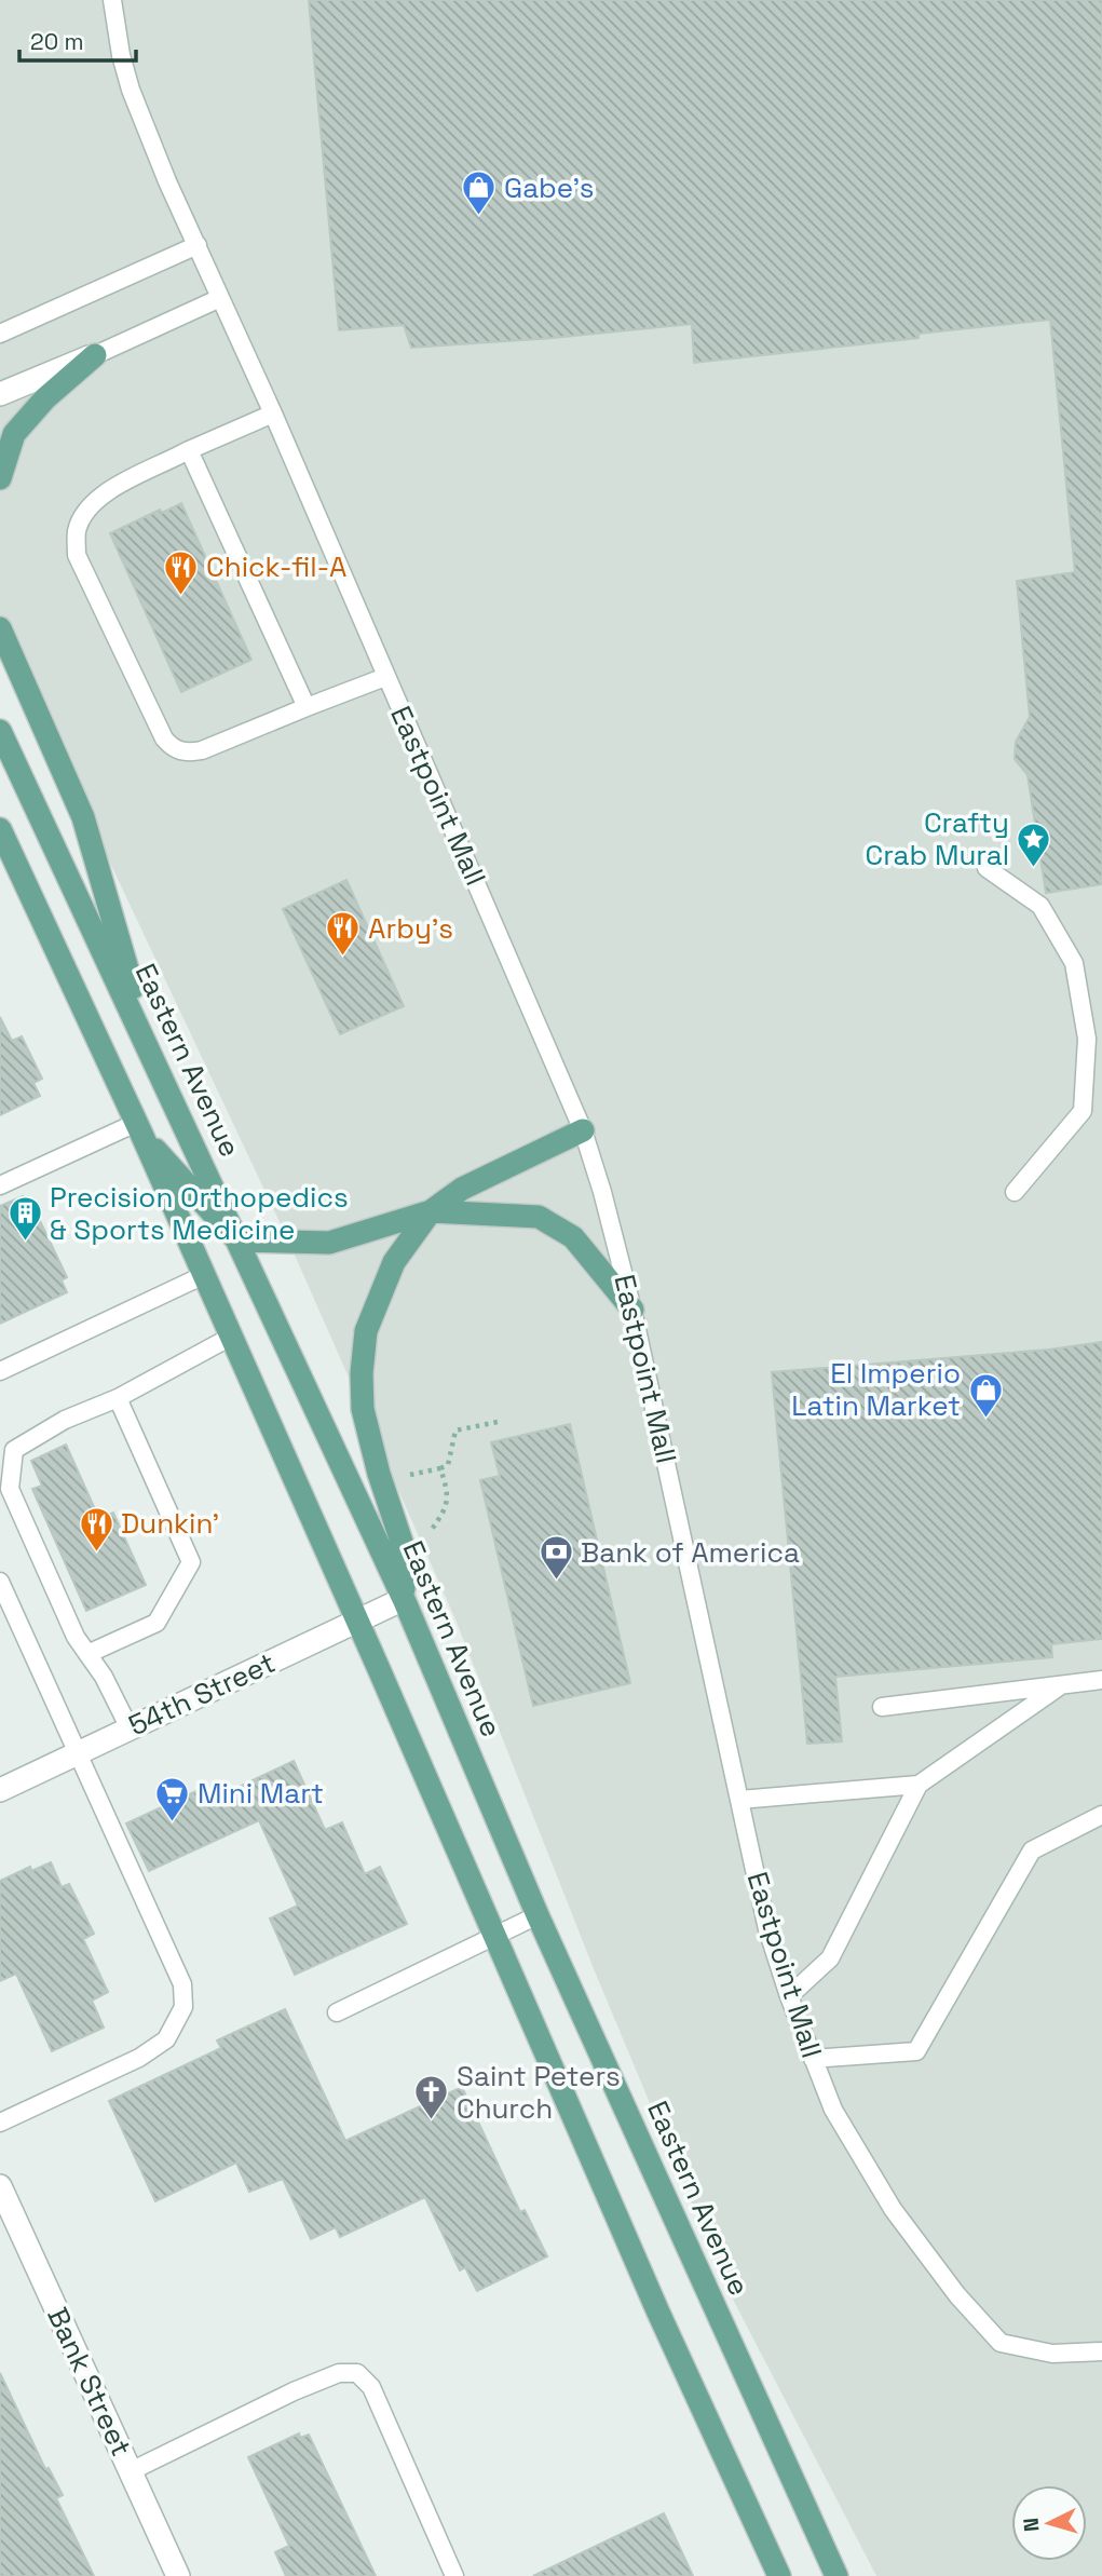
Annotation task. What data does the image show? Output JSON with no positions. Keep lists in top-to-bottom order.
{
  "streets": {
    "main road": ["Eastern Avenue"],
    "street": ["54th Street", "Bank Street"],
    "lane": ["Eastpoint Mall"]
  },
  "crossings": [
    ["Eastern Avenue", "54th Street"]
  ],
  "places": {
    "shop": ["Gabe's", "El Imperio Latin Market"],
    "restaurant": ["Chick-fil-A", "Arby's", "Dunkin'"],
    "place": ["Crafty Crab Mural"],
    "building": ["Precision Orthopedics & Sports Medicine"],
    "bank": ["Bank of America"],
    "supermarket": ["Mini Mart"],
    "church": ["Saint Peters Church"]
  },
  "scale_bar": "20 m",
  "north": "left"
}
